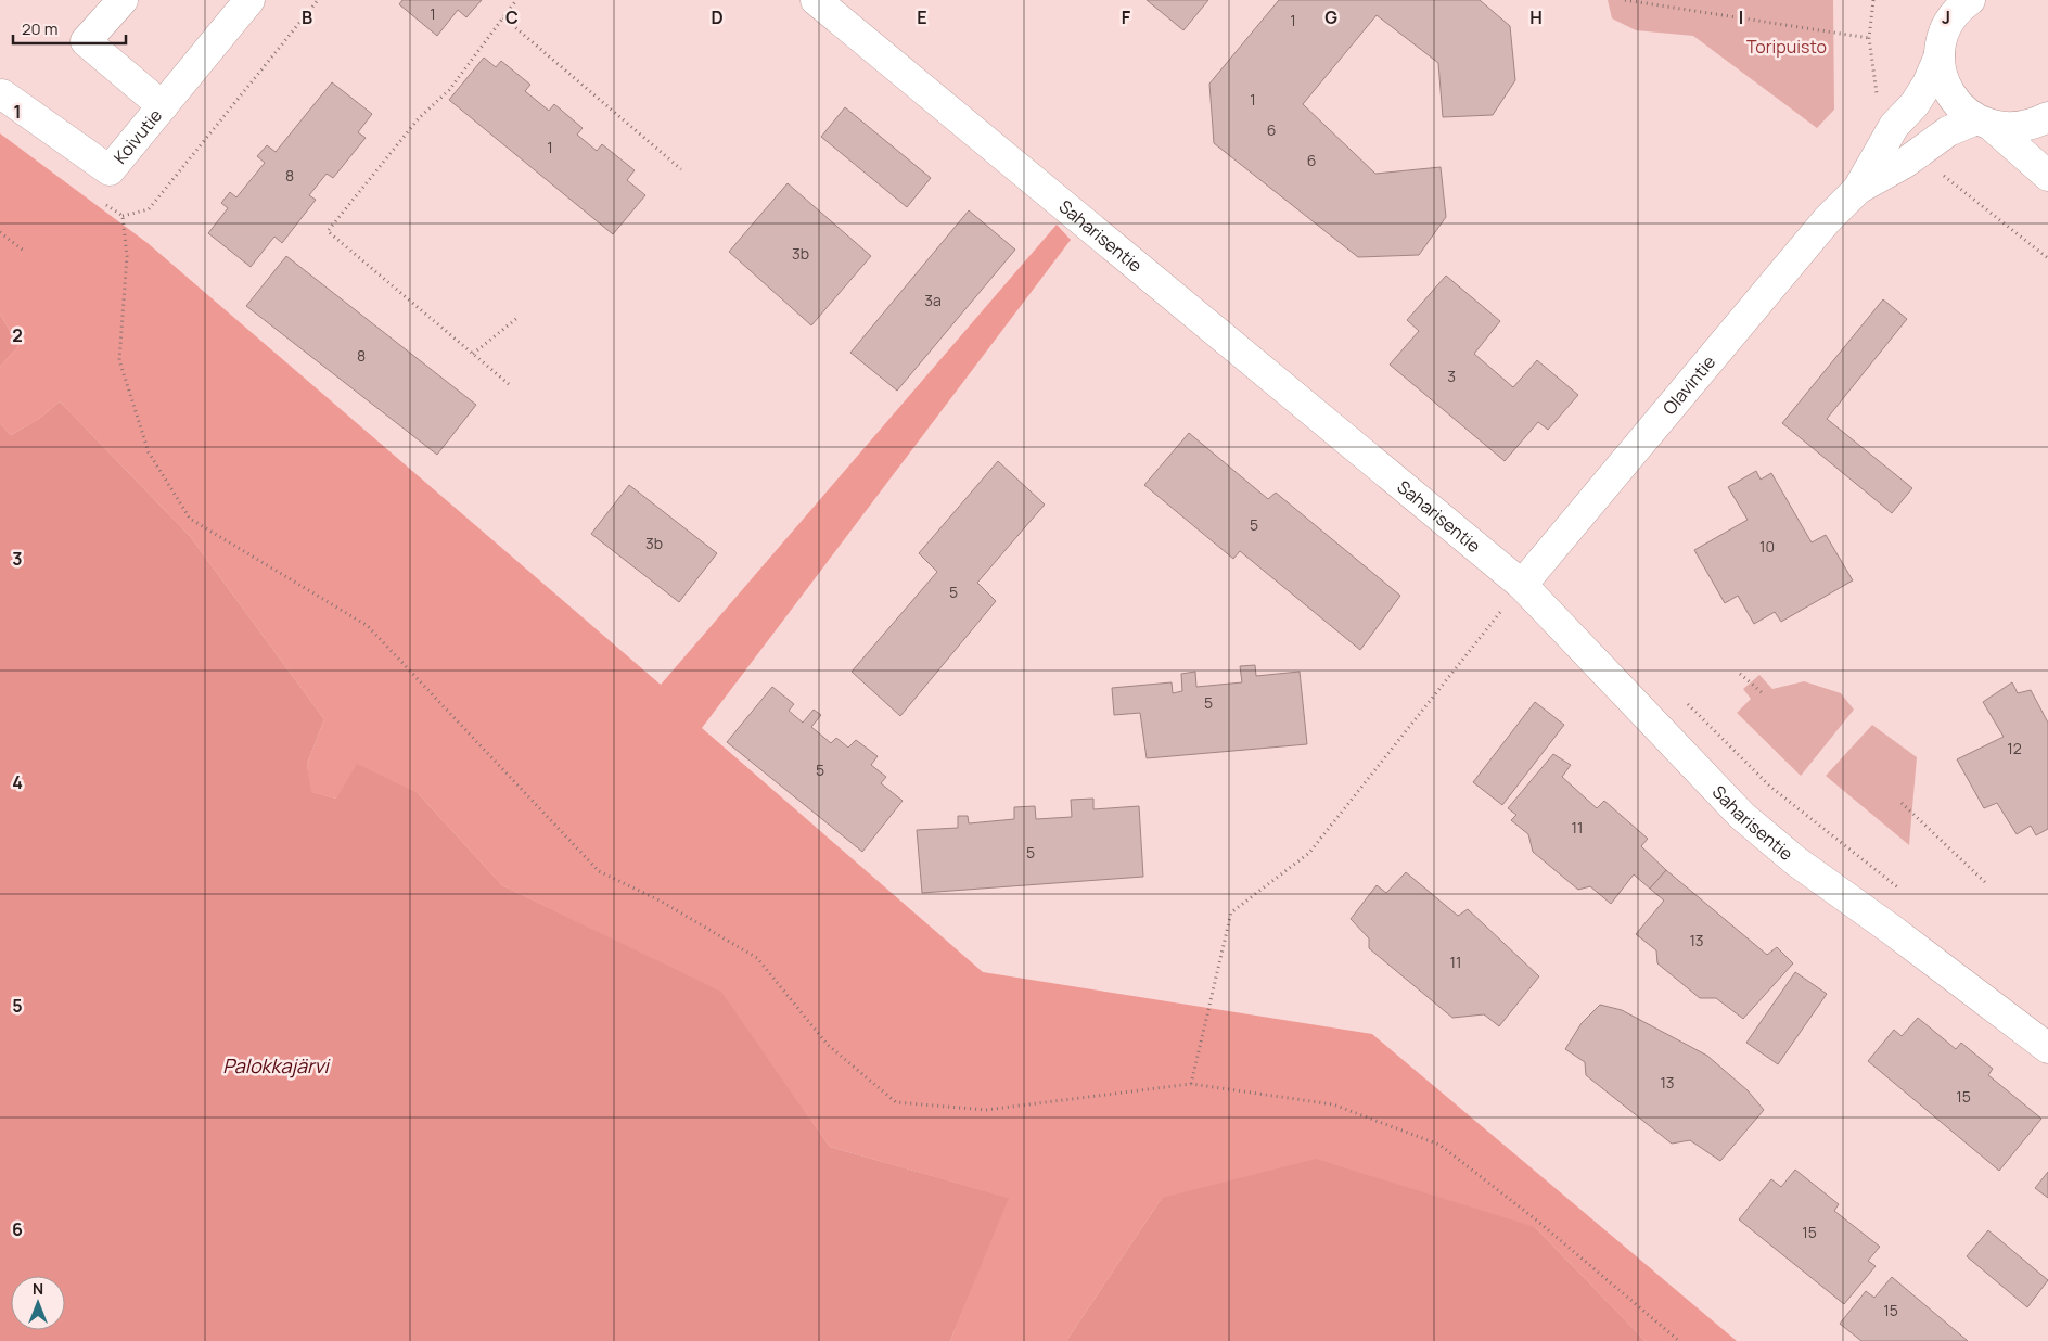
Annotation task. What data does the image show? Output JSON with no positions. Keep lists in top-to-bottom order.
{
  "streets": {
    "street": ["Koivutie", "Saharisentie", "Olavintie"]
  },
  "crossings": [
    ["Saharisentie", "Olavintie"]
  ],
  "water": ["Palokkajärvi"],
  "parks": ["Toripuisto"],
  "house_numbers": [
    "1",
    "1",
    "1",
    "6",
    "1",
    "6",
    "8",
    "3b",
    "3a",
    "8",
    "3",
    "5",
    "3b",
    "10",
    "5",
    "5",
    "12",
    "5",
    "11",
    "5",
    "13",
    "11",
    "13",
    "15",
    "15",
    "15"
  ],
  "scale_bar": "20 m",
  "north": "top",
  "grid": {
    "columns": [
      "B",
      "C",
      "D",
      "E",
      "F",
      "G",
      "H",
      "I",
      "J"
    ],
    "rows": [
      "1",
      "2",
      "3",
      "4",
      "5",
      "6"
    ]
  }
}
